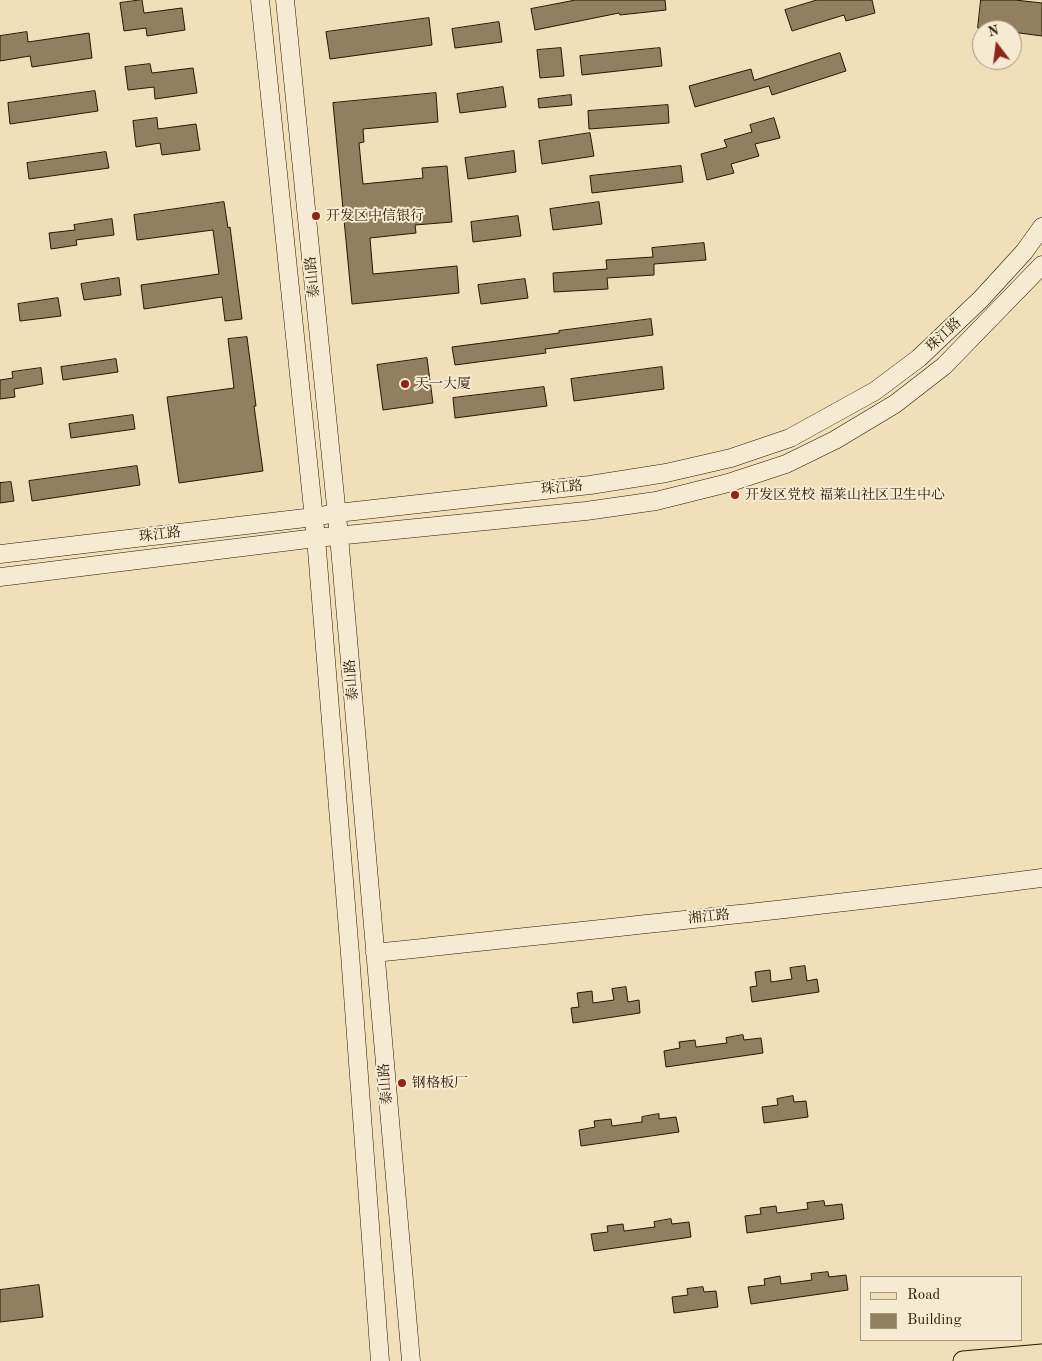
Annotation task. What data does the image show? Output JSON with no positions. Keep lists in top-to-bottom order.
{
  "streets": {
    "main road": ["泰山路", "珠江路", "湘江路"]
  },
  "crossings": [
    ["泰山路", "珠江路"],
    ["泰山路", "湘江路"]
  ],
  "places": [
    "开发区中信银行",
    "天一大厦",
    "开发区党校 福莱山社区卫生中心",
    "钢格板厂"
  ],
  "legend": ["Road", "Building"],
  "north": "top"
}
